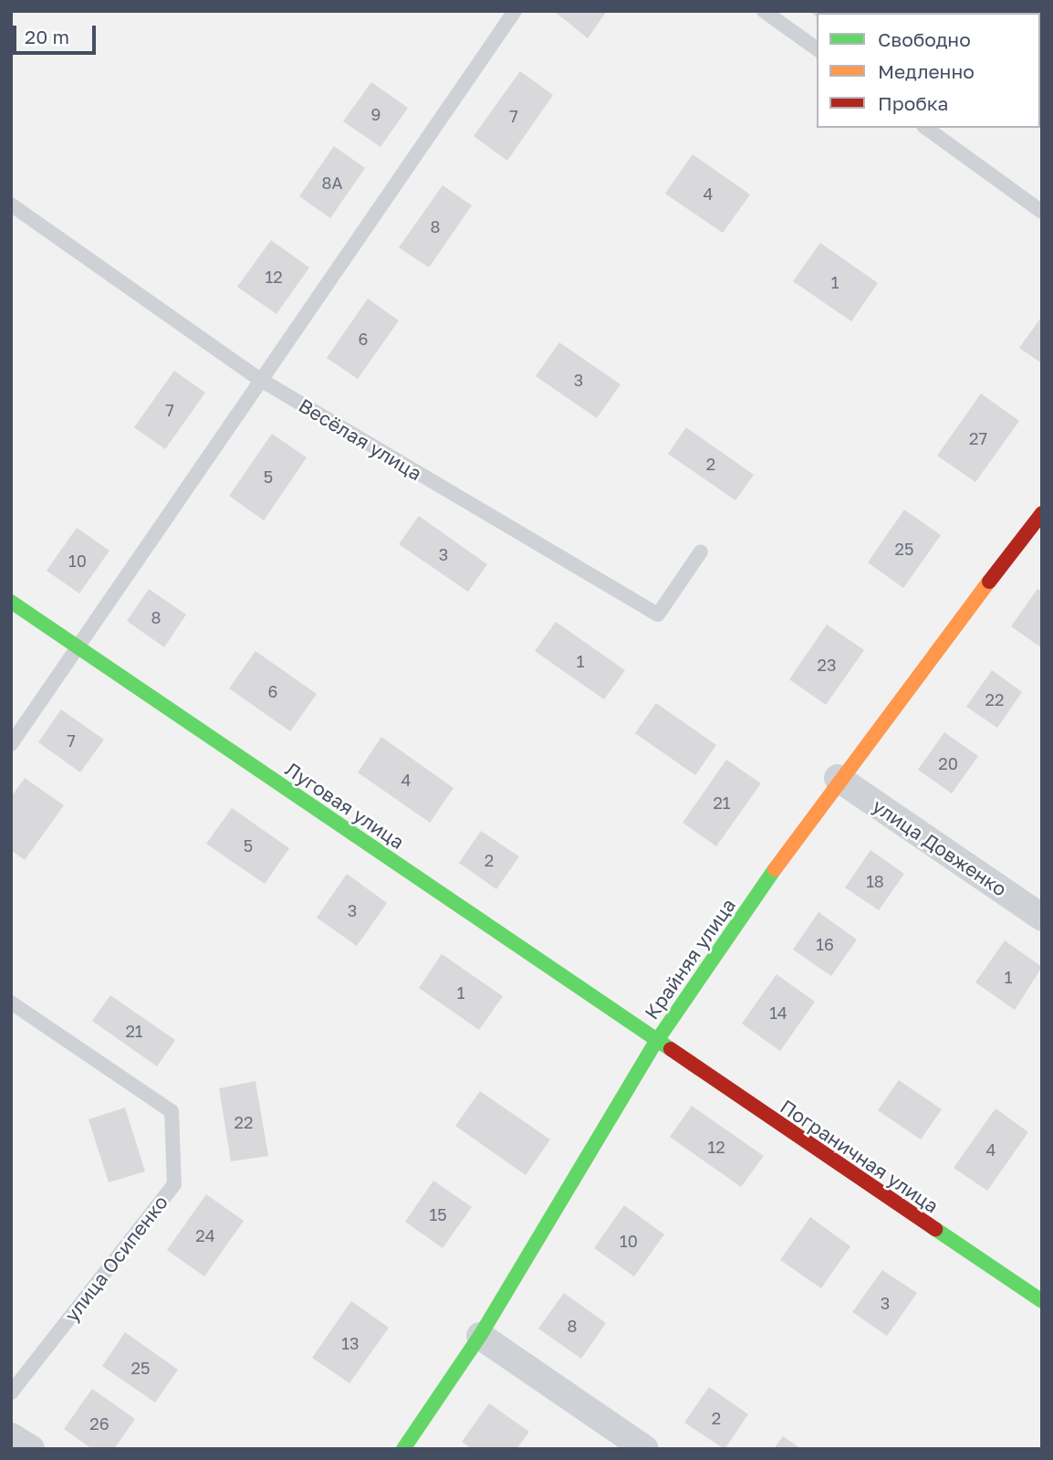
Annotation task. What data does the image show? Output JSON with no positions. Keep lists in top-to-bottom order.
{
  "streets": {
    "street": [
      "Луговая улица",
      "улица Довженко",
      "Крайняя улица",
      "Пограничная улица"
    ],
    "lane": ["Весёлая улица", "улица Осипенко"]
  },
  "crossings": [
    ["Луговая улица", "Крайняя улица"],
    ["Луговая улица", "Пограничная улица"],
    ["улица Довженко", "Крайняя улица"],
    ["Крайняя улица", "Пограничная улица"]
  ],
  "house_numbers": [
    "9",
    "7",
    "8А",
    "4",
    "8",
    "12",
    "1",
    "6",
    "3",
    "7",
    "27",
    "2",
    "5",
    "25",
    "3",
    "10",
    "8",
    "1",
    "23",
    "6",
    "22",
    "7",
    "20",
    "4",
    "21",
    "5",
    "2",
    "18",
    "3",
    "16",
    "1",
    "1",
    "14",
    "21",
    "22",
    "12",
    "4",
    "15",
    "24",
    "10",
    "3",
    "8",
    "13",
    "25",
    "2",
    "26"
  ],
  "legend": ["Свободно", "Медленно", "Пробка"],
  "scale_bar": "20 m"
}
